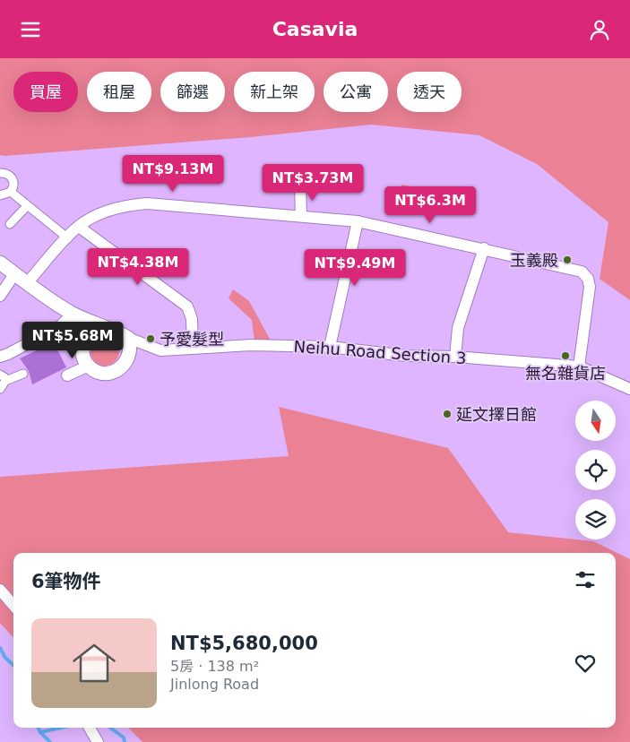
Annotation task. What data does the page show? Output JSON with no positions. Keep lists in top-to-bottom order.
{
  "streets": {
    "street": ["Neihu Road Section 3"]
  },
  "places": [
    "玉義殿",
    "予愛髮型",
    "無名雜貨店",
    "延文擇日館"
  ],
  "north": "bottom",
  "page": {
    "header": "Casavia",
    "chip": [
      "買屋",
      "租屋",
      "篩選",
      "新上架",
      "公寓",
      "透天"
    ],
    "price": [
      "NT$9.13M",
      "NT$3.73M",
      "NT$6.3M",
      "NT$4.38M",
      "NT$9.49M",
      "NT$5.68M"
    ],
    "heading": "6筆物件",
    "list": [
      {
        "name": "NT$5,680,000",
        "note": "5房 · 138 m² · Jinlong Road"
      }
    ]
  }
}
